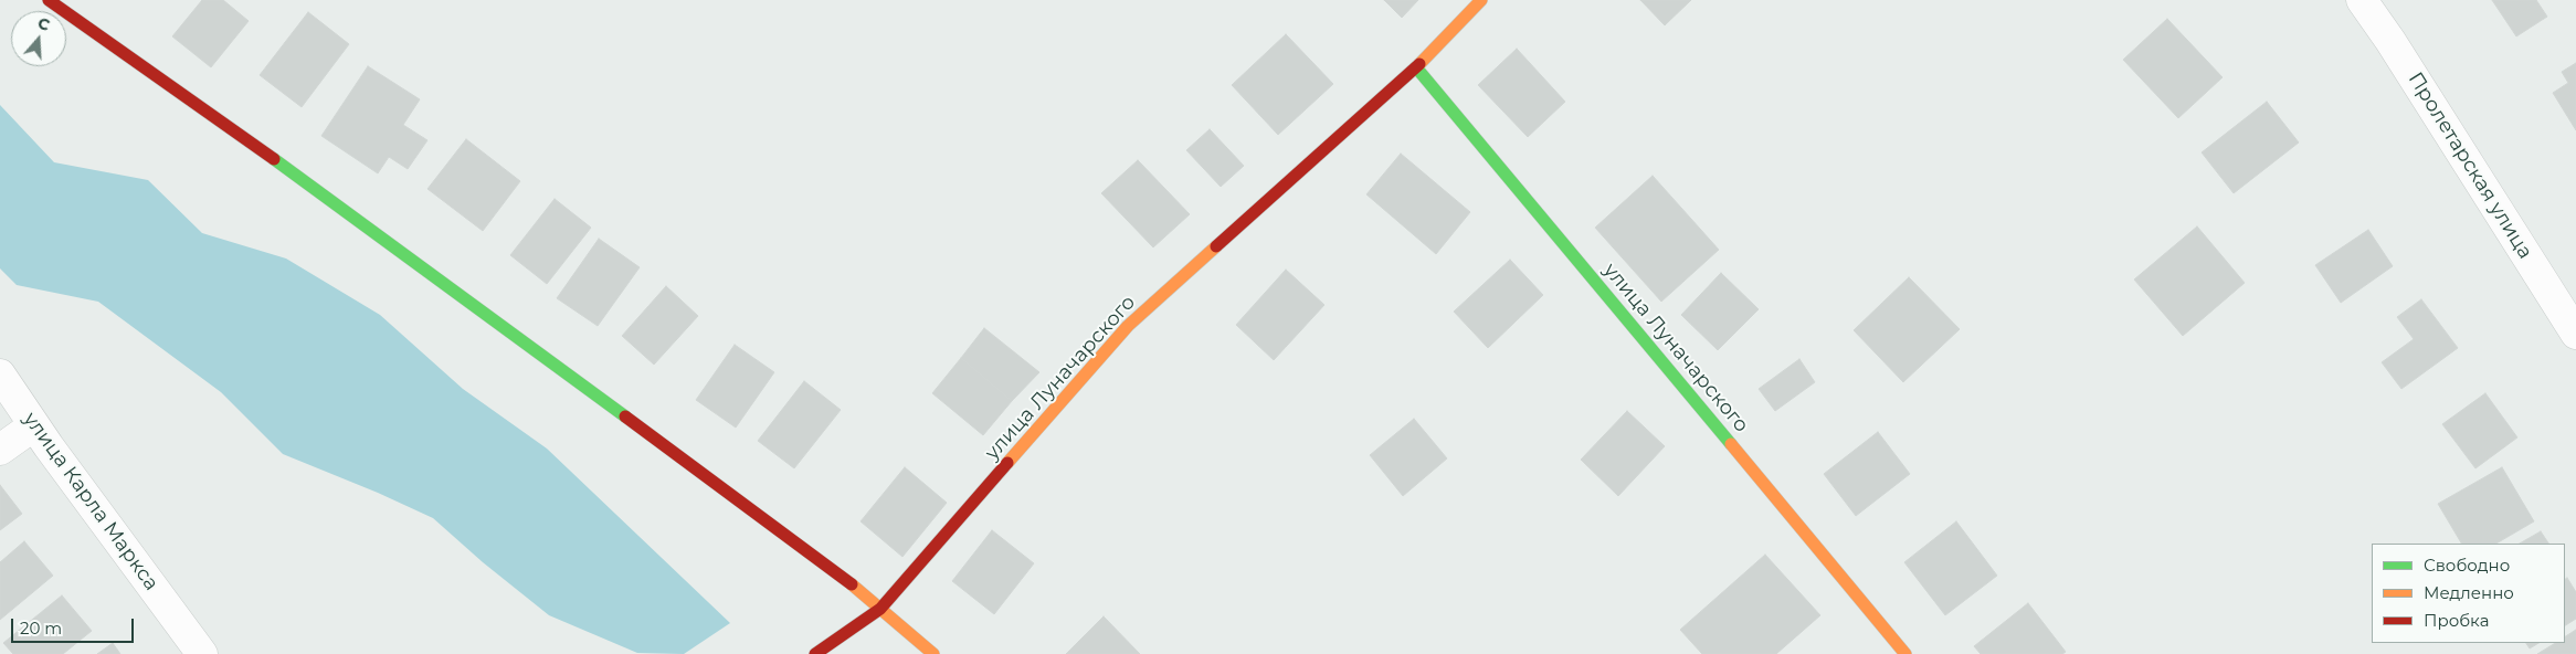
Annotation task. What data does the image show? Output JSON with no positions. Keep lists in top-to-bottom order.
{
  "streets": {
    "street": ["Пролетарская улица", "улица Луначарского", "улица Карла Маркса"]
  },
  "legend": ["Свободно", "Медленно", "Пробка"],
  "scale_bar": "20 m",
  "north": "top"
}
